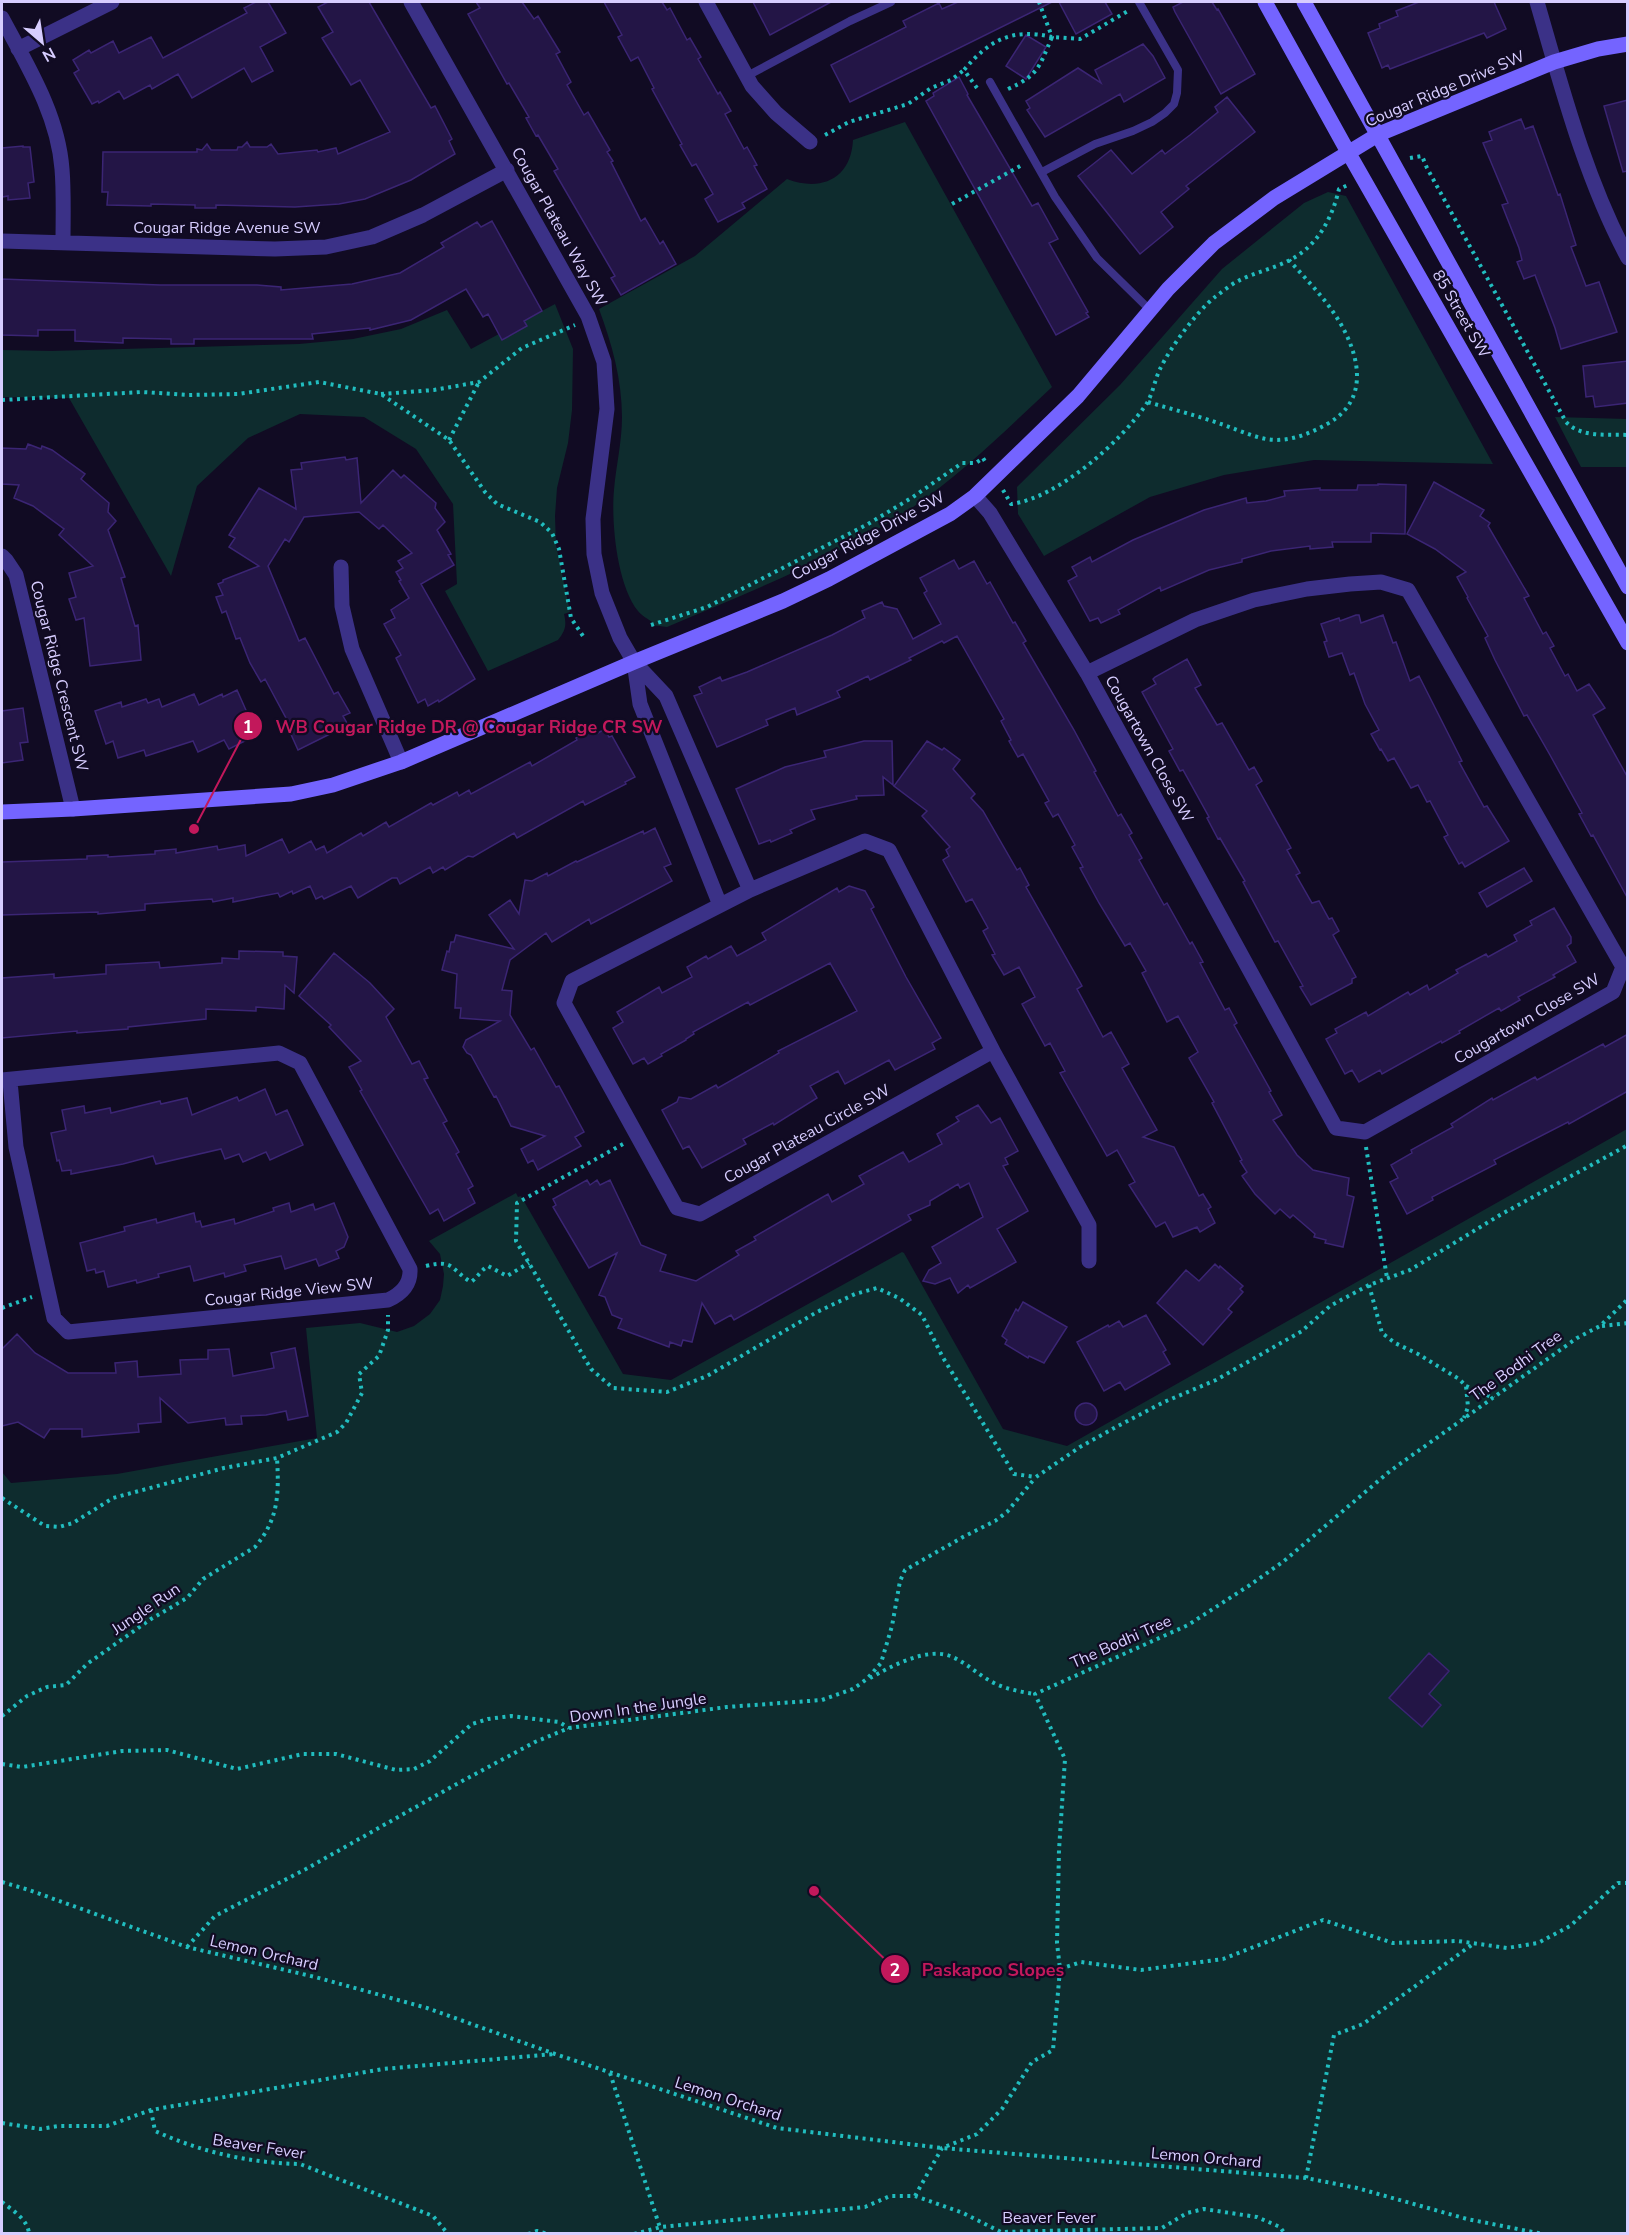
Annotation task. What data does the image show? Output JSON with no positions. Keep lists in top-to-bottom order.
{
  "streets": {
    "street": [
      "Cougar Ridge Drive SW",
      "Cougar Plateau Way SW",
      "Cougar Ridge Avenue SW",
      "85 Street SW",
      "Cougar Ridge Crescent SW",
      "Cougartown Close SW",
      "Cougar Plateau Circle SW",
      "Cougar Ridge View SW"
    ],
    "path": [
      "The Bodhi Tree",
      "Jungle Run",
      "Down In the Jungle",
      "Lemon Orchard",
      "Beaver Fever"
    ]
  },
  "crossings": [
    ["Cougar Ridge Drive SW", "Cougar Plateau Way SW"],
    ["Cougar Ridge Drive SW", "85 Street SW"],
    ["Cougar Ridge Drive SW", "Cougar Ridge Crescent SW"],
    ["Cougar Ridge Drive SW", "Cougartown Close SW"],
    ["Cougar Plateau Way SW", "Cougar Ridge Avenue SW"],
    ["Down In the Jungle", "Lemon Orchard"]
  ],
  "places": ["WB Cougar Ridge DR @ Cougar Ridge CR SW", "Paskapoo Slopes"],
  "north": "bottom right"
}
